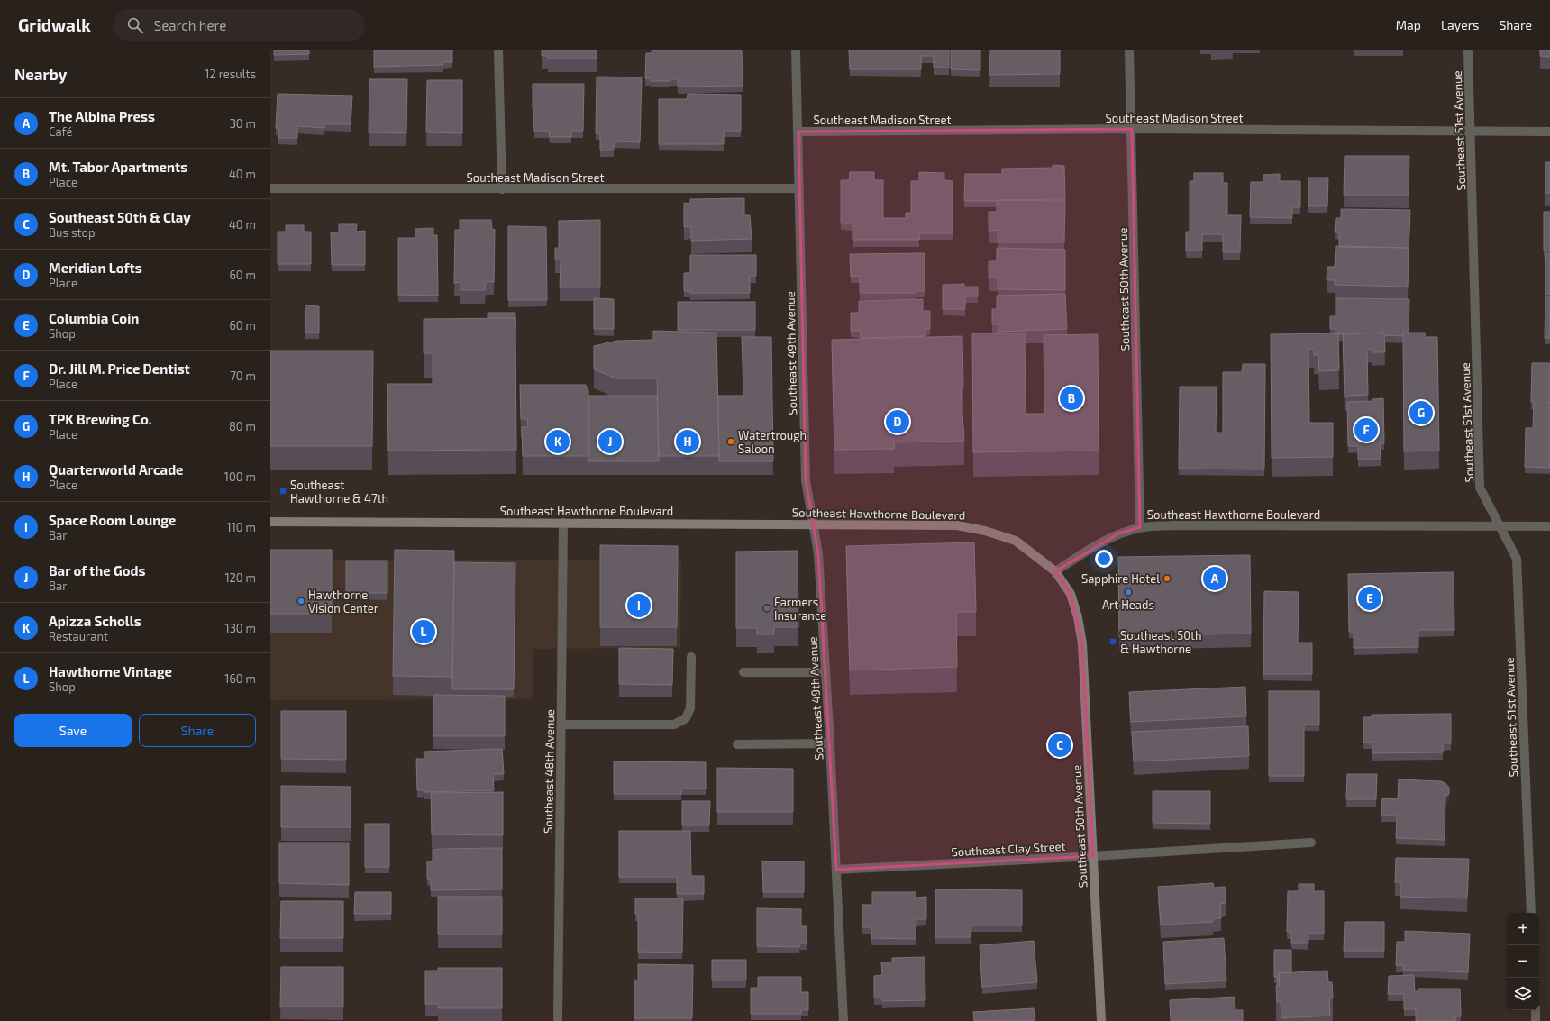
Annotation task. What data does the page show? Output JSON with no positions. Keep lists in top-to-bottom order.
{
  "streets": {
    "main road": ["Southeast 50th Avenue", "Southeast Hawthorne Boulevard"],
    "street": [
      "Southeast Madison Street",
      "Southeast 51st Avenue",
      "Southeast 49th Avenue",
      "Southeast 48th Avenue",
      "Southeast Clay Street"
    ]
  },
  "crossings": [
    ["Southeast Madison Street", "Southeast 51st Avenue"],
    ["Southeast Madison Street", "Southeast 50th Avenue"],
    ["Southeast Madison Street", "Southeast 49th Avenue"],
    ["Southeast 51st Avenue", "Southeast Hawthorne Boulevard"],
    ["Southeast 50th Avenue", "Southeast Hawthorne Boulevard"],
    ["Southeast 50th Avenue", "Southeast Clay Street"],
    ["Southeast 49th Avenue", "Southeast Hawthorne Boulevard"],
    ["Southeast 49th Avenue", "Southeast Clay Street"],
    ["Southeast Hawthorne Boulevard", "Southeast 48th Avenue"]
  ],
  "places": {
    "other": [
      "Watertrough Saloon",
      "Sapphire Hotel",
      "Art Heads",
      "Hawthorne Vision Center",
      "Farmers Insurance"
    ],
    "transit": ["Southeast Hawthorne & 47th", "Southeast 50th & Hawthorne"]
  },
  "page": {
    "header": "Gridwalk",
    "search": "Search here",
    "nav": ["Map", "Layers", "Share"],
    "heading": ["Nearby", "12 results"],
    "list": [
      {
        "mark": "A",
        "name": "The Albina Press",
        "note": "Café",
        "value": "30 m"
      },
      {
        "mark": "B",
        "name": "Mt. Tabor Apartments",
        "note": "Place",
        "value": "40 m"
      },
      {
        "mark": "C",
        "name": "Southeast 50th & Clay",
        "note": "Bus stop",
        "value": "40 m"
      },
      {
        "mark": "D",
        "name": "Meridian Lofts",
        "note": "Place",
        "value": "60 m"
      },
      {
        "mark": "E",
        "name": "Columbia Coin",
        "note": "Shop",
        "value": "60 m"
      },
      {
        "mark": "F",
        "name": "Dr. Jill M. Price Dentist",
        "note": "Place",
        "value": "70 m"
      },
      {
        "mark": "G",
        "name": "TPK Brewing Co.",
        "note": "Place",
        "value": "80 m"
      },
      {
        "mark": "H",
        "name": "Quarterworld Arcade",
        "note": "Place",
        "value": "100 m"
      },
      {
        "mark": "I",
        "name": "Space Room Lounge",
        "note": "Bar",
        "value": "110 m"
      },
      {
        "mark": "J",
        "name": "Bar of the Gods",
        "note": "Bar",
        "value": "120 m"
      },
      {
        "mark": "K",
        "name": "Apizza Scholls",
        "note": "Restaurant",
        "value": "130 m"
      },
      {
        "mark": "L",
        "name": "Hawthorne Vintage",
        "note": "Shop",
        "value": "160 m"
      }
    ],
    "pins": [
      "B",
      "G",
      "D",
      "F",
      "H",
      "J",
      "K",
      "A",
      "E",
      "I",
      "L",
      "C"
    ],
    "buttons": ["Save", "Share"],
    "map_buttons": ["+", "−"]
  }
}
